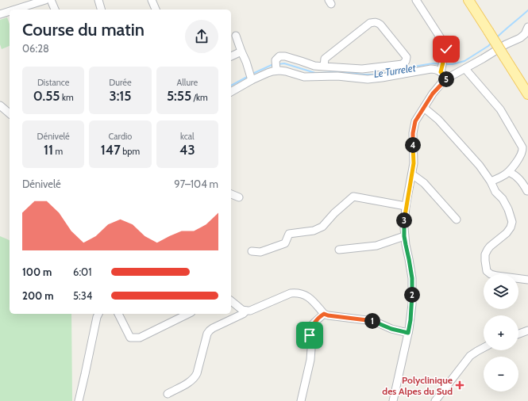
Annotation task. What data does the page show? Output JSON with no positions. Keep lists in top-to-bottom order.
{
  "water": ["Le Turrelet"],
  "places": {
    "health": ["Polyclinique des Alpes du Sud"]
  },
  "page": {
    "heading": ["Course du matin", "06:28"],
    "stats": [
      ["Distance", "0.55 km"],
      ["Durée", "3:15"],
      ["Allure", "5:55 /km"],
      ["Dénivelé", "11 m"],
      ["Cardio", "147 bpm"],
      ["kcal", "43"]
    ],
    "pins": [
      "5",
      "4",
      "3",
      "2",
      "1"
    ],
    "chart": ["Dénivelé", "97–104 m"],
    "list": [
      {
        "name": "100 m",
        "note": "6:01"
      },
      {
        "name": "200 m",
        "note": "5:34"
      }
    ],
    "map_buttons": ["+", "−"]
  }
}
